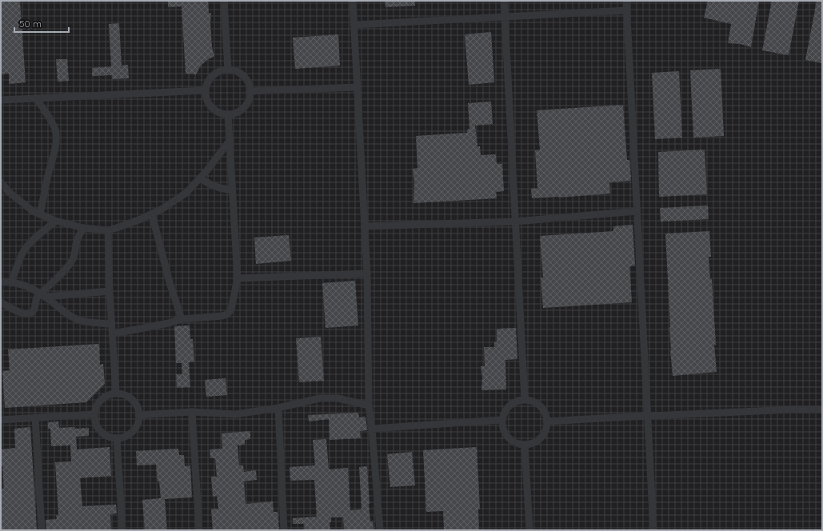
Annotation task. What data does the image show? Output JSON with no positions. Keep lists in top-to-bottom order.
{
  "scale_bar": "50 m"
}
